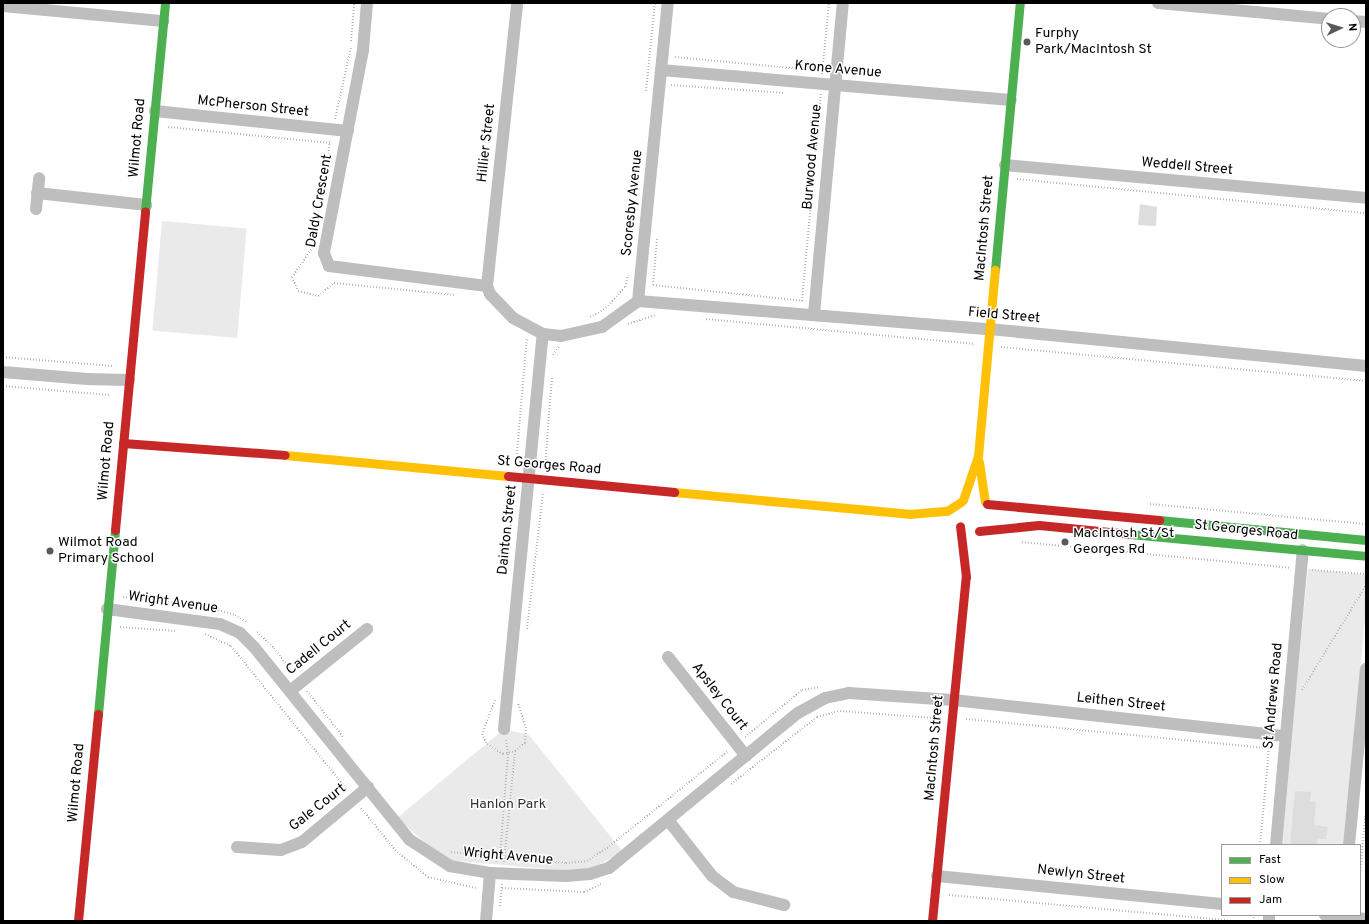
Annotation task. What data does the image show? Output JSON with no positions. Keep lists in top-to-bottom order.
{
  "streets": {
    "street": [
      "Krone Avenue",
      "McPherson Street",
      "Wilmot Road",
      "Hillier Street",
      "Burwood Avenue",
      "Weddell Street",
      "Daldy Crescent",
      "Scoresby Avenue",
      "MacIntosh Street",
      "Field Street",
      "St Georges Road",
      "Dainton Street",
      "Wright Avenue",
      "Cadell Court",
      "St Andrews Road",
      "Apsley Court",
      "Leithen Street",
      "Gale Court",
      "Newlyn Street"
    ]
  },
  "crossings": [
    ["Krone Avenue", "Burwood Avenue"],
    ["Krone Avenue", "Scoresby Avenue"],
    ["Krone Avenue", "MacIntosh Street"],
    ["McPherson Street", "Wilmot Road"],
    ["McPherson Street", "Daldy Crescent"],
    ["Wilmot Road", "St Georges Road"],
    ["Wilmot Road", "Wright Avenue"],
    ["Hillier Street", "Daldy Crescent"],
    ["Burwood Avenue", "Field Street"],
    ["Weddell Street", "MacIntosh Street"],
    ["Scoresby Avenue", "Field Street"],
    ["MacIntosh Street", "Field Street"],
    ["MacIntosh Street", "St Georges Road"],
    ["MacIntosh Street", "Wright Avenue"],
    ["MacIntosh Street", "Leithen Street"],
    ["MacIntosh Street", "Newlyn Street"],
    ["St Georges Road", "Dainton Street"],
    ["St Georges Road", "St Andrews Road"],
    ["Wright Avenue", "Cadell Court"],
    ["Wright Avenue", "Apsley Court"],
    ["Wright Avenue", "Leithen Street"],
    ["Wright Avenue", "Gale Court"],
    ["St Andrews Road", "Leithen Street"]
  ],
  "parks": ["Hanlon Park"],
  "places": ["Furphy Park/MacIntosh St", "MacIntosh St/St Georges Rd", "Wilmot Road Primary School"],
  "legend": ["Fast", "Slow", "Jam"],
  "north": "right"
}
